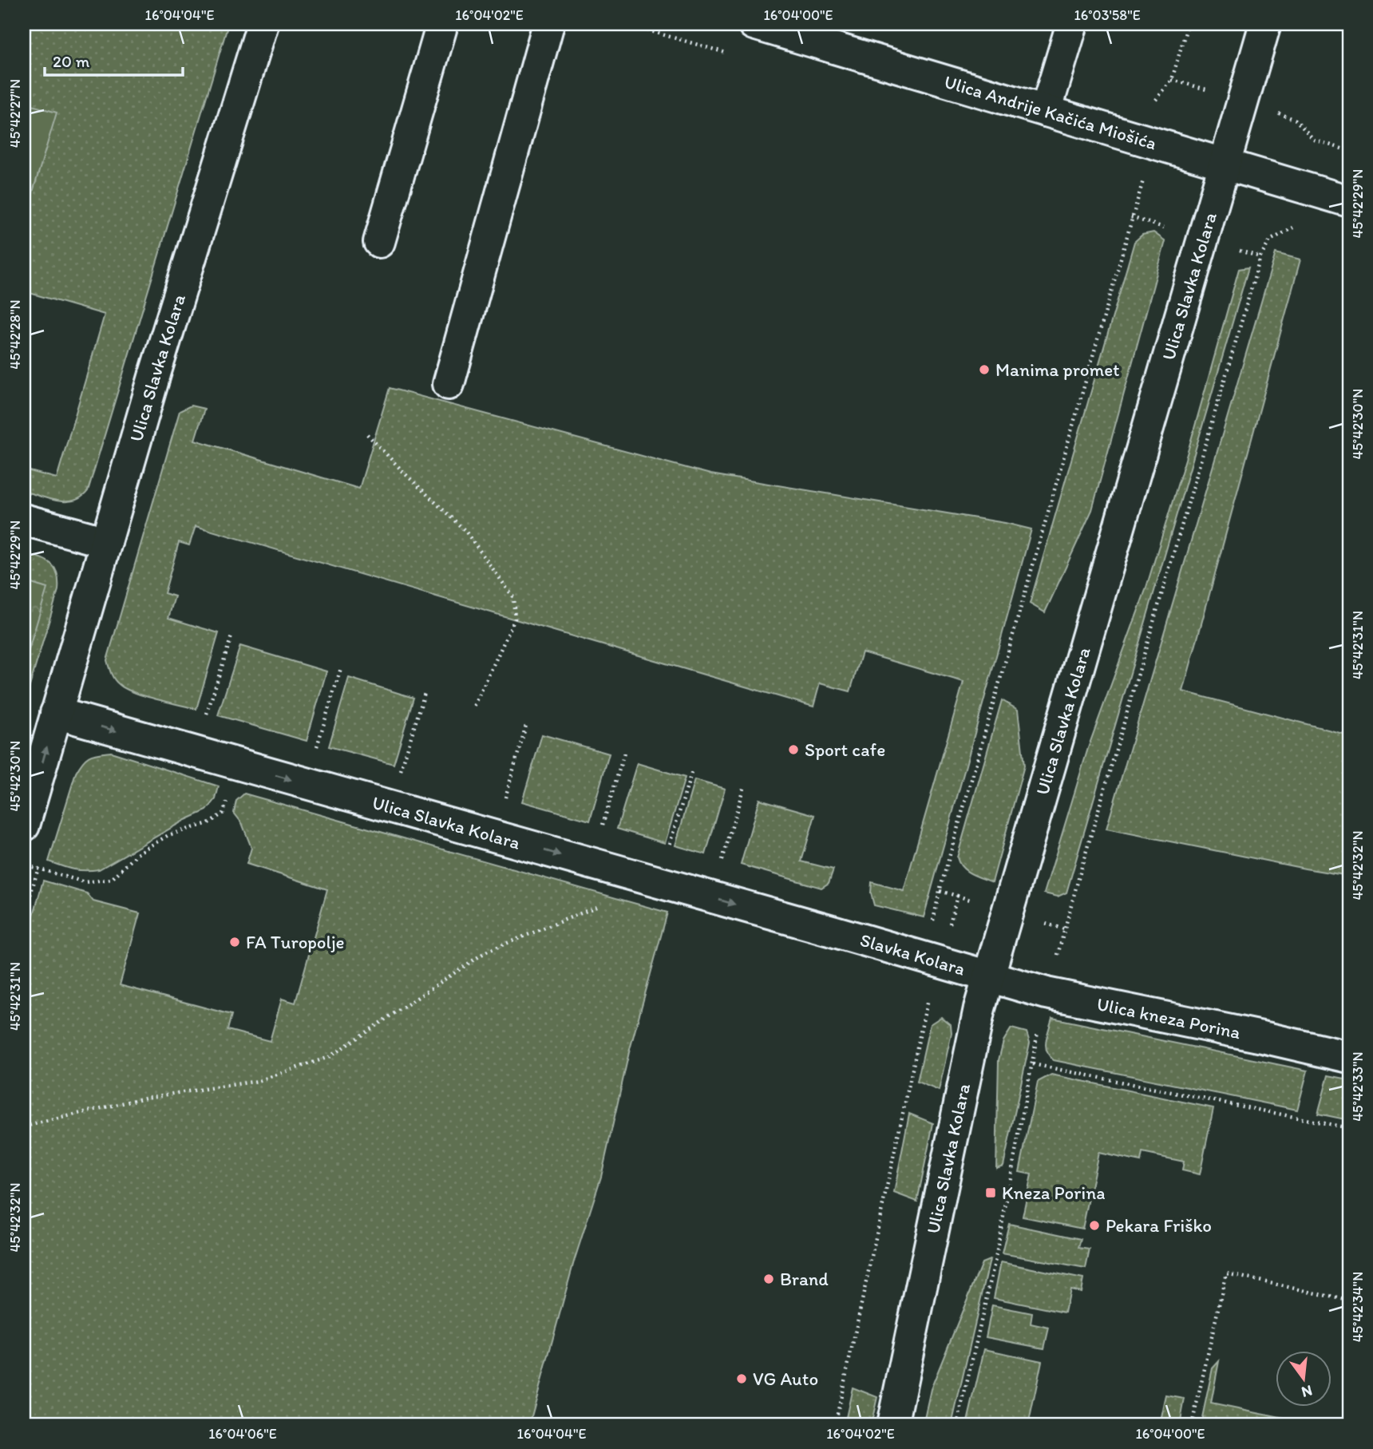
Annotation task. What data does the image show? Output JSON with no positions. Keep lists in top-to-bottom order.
{
  "streets": {
    "street": [
      "Ulica Andrije Kačića Miošića",
      "Ulica Slavka Kolara",
      "Slavka Kolara",
      "Ulica kneza Porina"
    ]
  },
  "crossings": [
    ["Ulica Andrije Kačića Miošića", "Ulica Slavka Kolara"],
    ["Ulica Slavka Kolara", "Slavka Kolara"],
    ["Ulica Slavka Kolara", "Ulica kneza Porina"],
    ["Slavka Kolara", "Ulica kneza Porina"]
  ],
  "places": {
    "other": [
      "Manima promet",
      "Sport cafe",
      "FA Turopolje",
      "Pekara Friško",
      "Brand",
      "VG Auto"
    ],
    "transit": ["Kneza Porina"]
  },
  "scale_bar": "20 m",
  "north": "bottom",
  "coordinates": [
    "16°04'04\"E",
    "16°04'02\"E",
    "16°04'00\"E",
    "16°03'58\"E",
    "45°42'27\"N",
    "45°42'29\"N",
    "45°42'28\"N",
    "45°42'30\"N",
    "45°42'31\"N",
    "45°42'32\"N",
    "45°42'33\"N",
    "45°42'34\"N",
    "16°04'06\"E"
  ]
}
